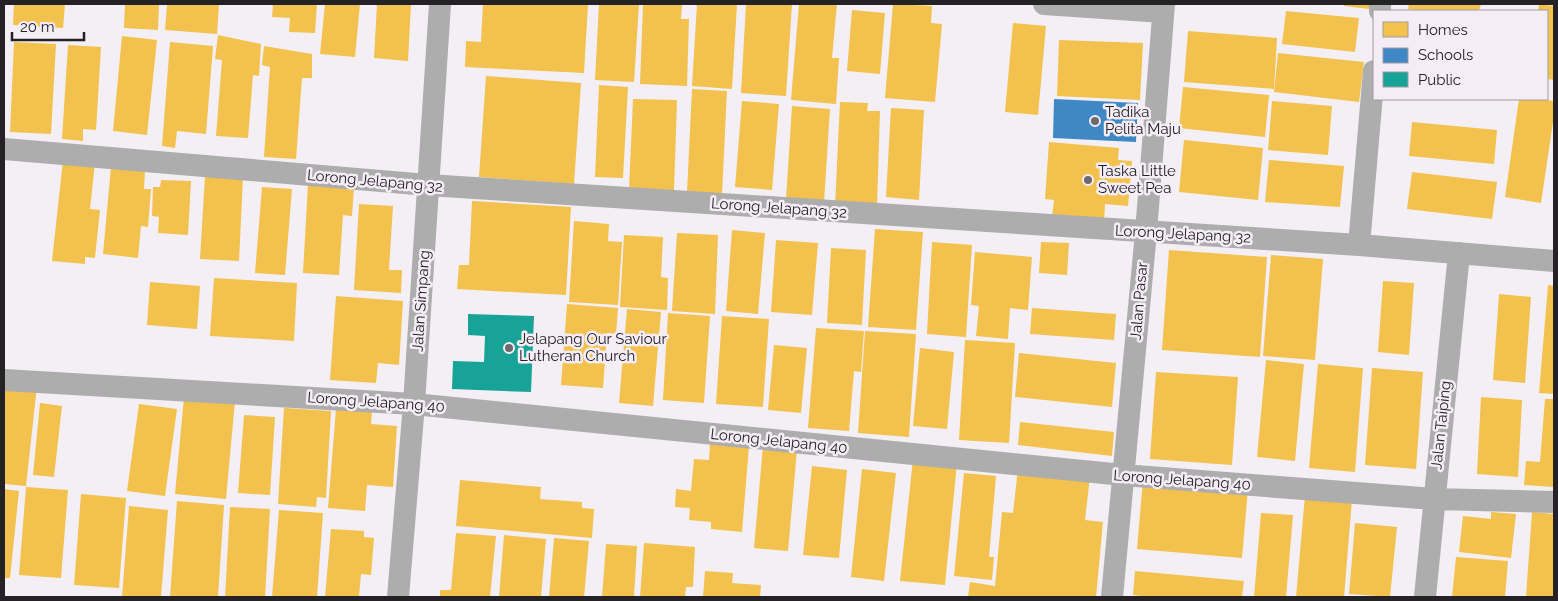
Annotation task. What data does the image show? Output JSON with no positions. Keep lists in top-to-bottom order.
{
  "streets": {
    "street": [
      "Lorong Jelapang 32",
      "Jalan Simpang",
      "Jalan Pasar",
      "Lorong Jelapang 40",
      "Jalan Taiping"
    ]
  },
  "crossings": [
    ["Lorong Jelapang 32", "Jalan Simpang"],
    ["Lorong Jelapang 32", "Jalan Pasar"],
    ["Lorong Jelapang 32", "Jalan Taiping"],
    ["Jalan Simpang", "Lorong Jelapang 40"],
    ["Jalan Pasar", "Lorong Jelapang 40"],
    ["Lorong Jelapang 40", "Jalan Taiping"]
  ],
  "places": ["Tadika Pelita Maju", "Taska Little Sweet Pea", "Jelapang Our Saviour Lutheran Church"],
  "legend": ["Homes", "Schools", "Public"],
  "scale_bar": "20 m"
}
